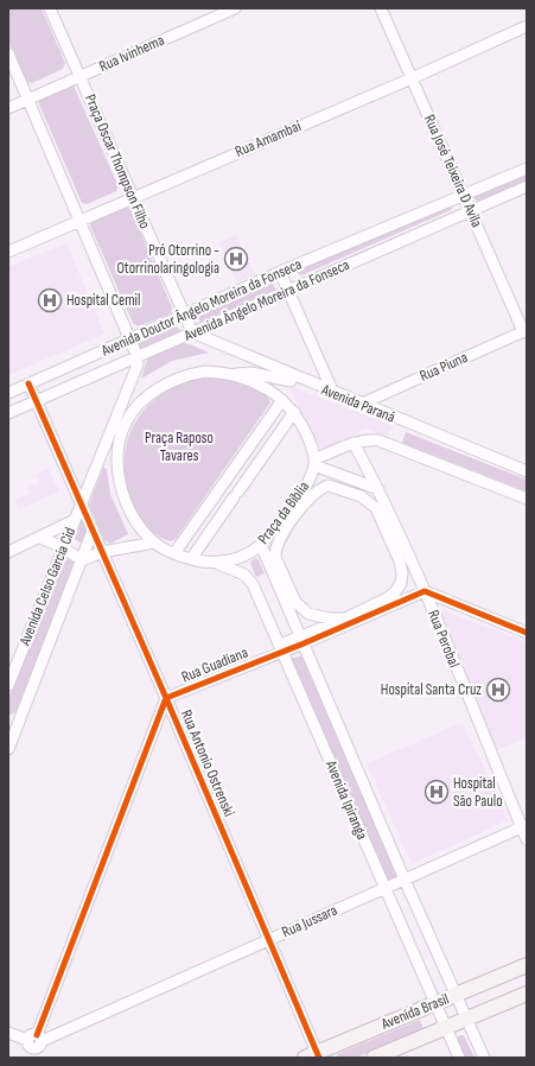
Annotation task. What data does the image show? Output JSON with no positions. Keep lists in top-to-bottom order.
{
  "streets": {
    "main road": ["Avenida Brasil"],
    "street": [
      "Rua Ivinhema",
      "Rua Amambaí",
      "Praça Oscar Thompson Filho",
      "Rua José Teixeira D Avila",
      "Avenida Ângelo Moreira da Fonseca",
      "Avenida Doutor Ângelo Moreira da Fonseca",
      "Rua Piuna",
      "Avenida Paraná",
      "Praça da Bíblia",
      "Avenida Celso Garcia Cid",
      "Rua Perobal",
      "Rua Guadiana",
      "Rua Antonio Ostrenski",
      "Avenida Ipiranga",
      "Rua Jussara"
    ]
  },
  "crossings": [
    ["Rua Ivinhema", "Praça Oscar Thompson Filho"],
    ["Rua Amambaí", "Praça Oscar Thompson Filho"],
    ["Rua Amambaí", "Rua José Teixeira D Avila"],
    ["Praça Oscar Thompson Filho", "Avenida Ângelo Moreira da Fonseca"],
    ["Praça Oscar Thompson Filho", "Avenida Doutor Ângelo Moreira da Fonseca"],
    ["Praça Oscar Thompson Filho", "Avenida Paraná"],
    ["Rua José Teixeira D Avila", "Avenida Ângelo Moreira da Fonseca"],
    ["Rua José Teixeira D Avila", "Avenida Doutor Ângelo Moreira da Fonseca"],
    ["Rua José Teixeira D Avila", "Rua Piuna"],
    ["Avenida Ângelo Moreira da Fonseca", "Avenida Paraná"],
    ["Avenida Ângelo Moreira da Fonseca", "Avenida Celso Garcia Cid"],
    ["Avenida Ângelo Moreira da Fonseca", "Rua Antonio Ostrenski"],
    ["Avenida Doutor Ângelo Moreira da Fonseca", "Rua Antonio Ostrenski"],
    ["Rua Piuna", "Avenida Paraná"],
    ["Avenida Paraná", "Praça da Bíblia"],
    ["Avenida Paraná", "Rua Perobal"],
    ["Praça da Bíblia", "Avenida Ipiranga"],
    ["Avenida Celso Garcia Cid", "Rua Antonio Ostrenski"],
    ["Rua Perobal", "Rua Guadiana"],
    ["Rua Perobal", "Rua Jussara"],
    ["Rua Guadiana", "Rua Antonio Ostrenski"],
    ["Rua Guadiana", "Avenida Ipiranga"],
    ["Rua Guadiana", "Rua Jussara"],
    ["Rua Antonio Ostrenski", "Rua Jussara"],
    ["Rua Antonio Ostrenski", "Avenida Brasil"],
    ["Avenida Ipiranga", "Rua Jussara"],
    ["Avenida Ipiranga", "Avenida Brasil"]
  ],
  "parks": ["Praça Raposo Tavares"],
  "places": {
    "hospital": [
      "Pró Otorrino - Otorrinolaringologia",
      "Hospital Cemil",
      "Hospital Santa Cruz",
      "Hospital São Paulo"
    ]
  }
}
